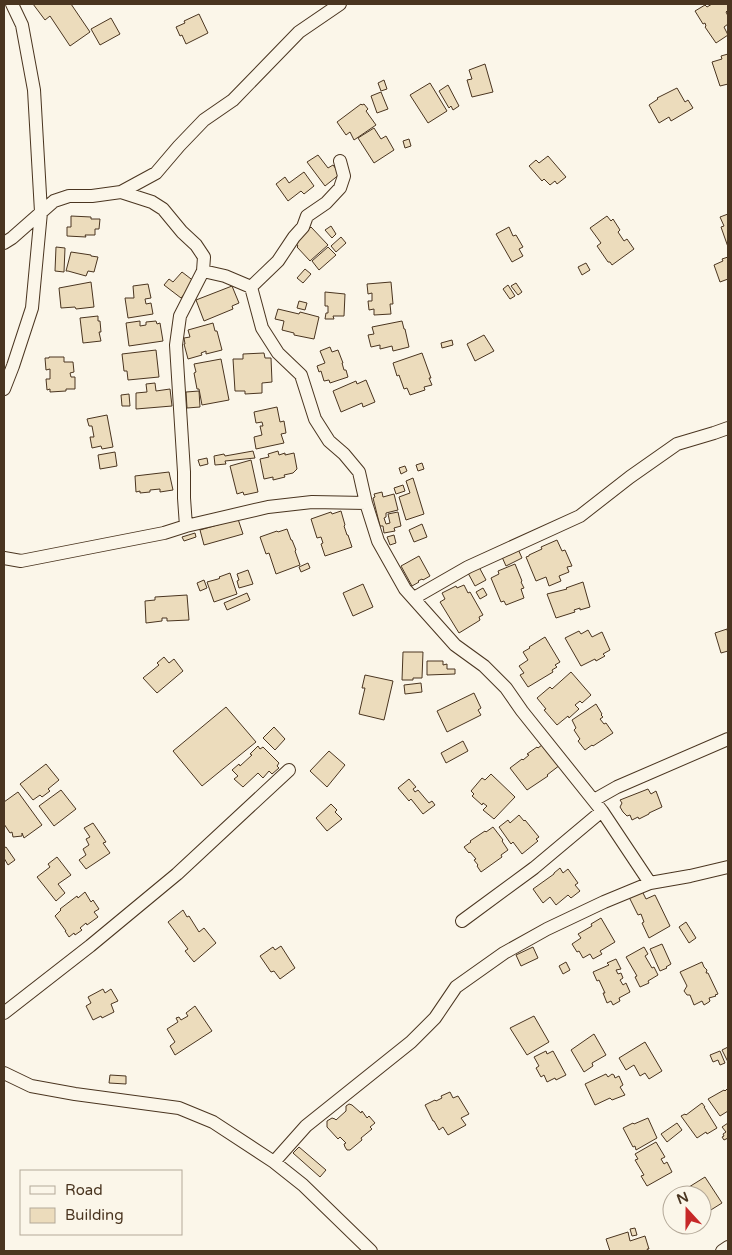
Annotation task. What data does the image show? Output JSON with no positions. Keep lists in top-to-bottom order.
{
  "legend": ["Road", "Building"],
  "north": "top"
}
